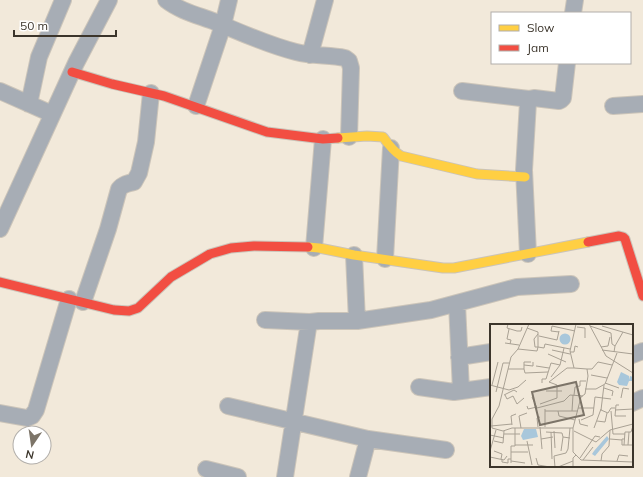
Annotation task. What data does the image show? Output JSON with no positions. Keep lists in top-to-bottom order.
{
  "legend": ["Slow", "Jam"],
  "scale_bar": "50 m",
  "north": "bottom"
}
